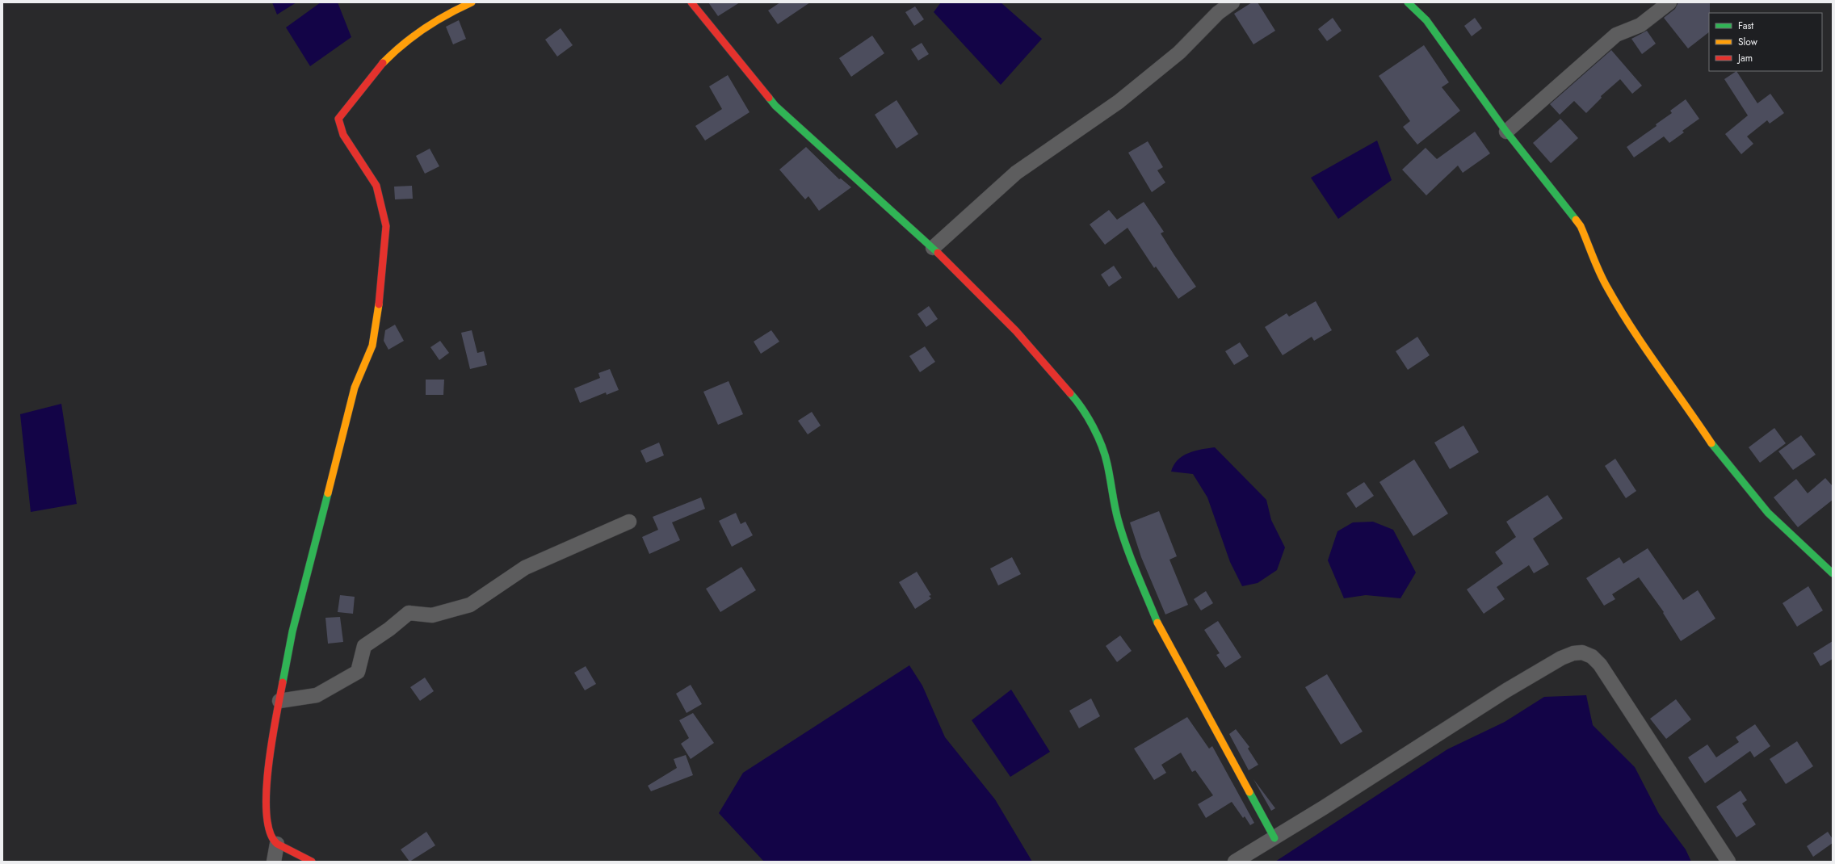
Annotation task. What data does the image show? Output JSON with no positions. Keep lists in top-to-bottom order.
{
  "legend": ["Fast", "Slow", "Jam"]
}
